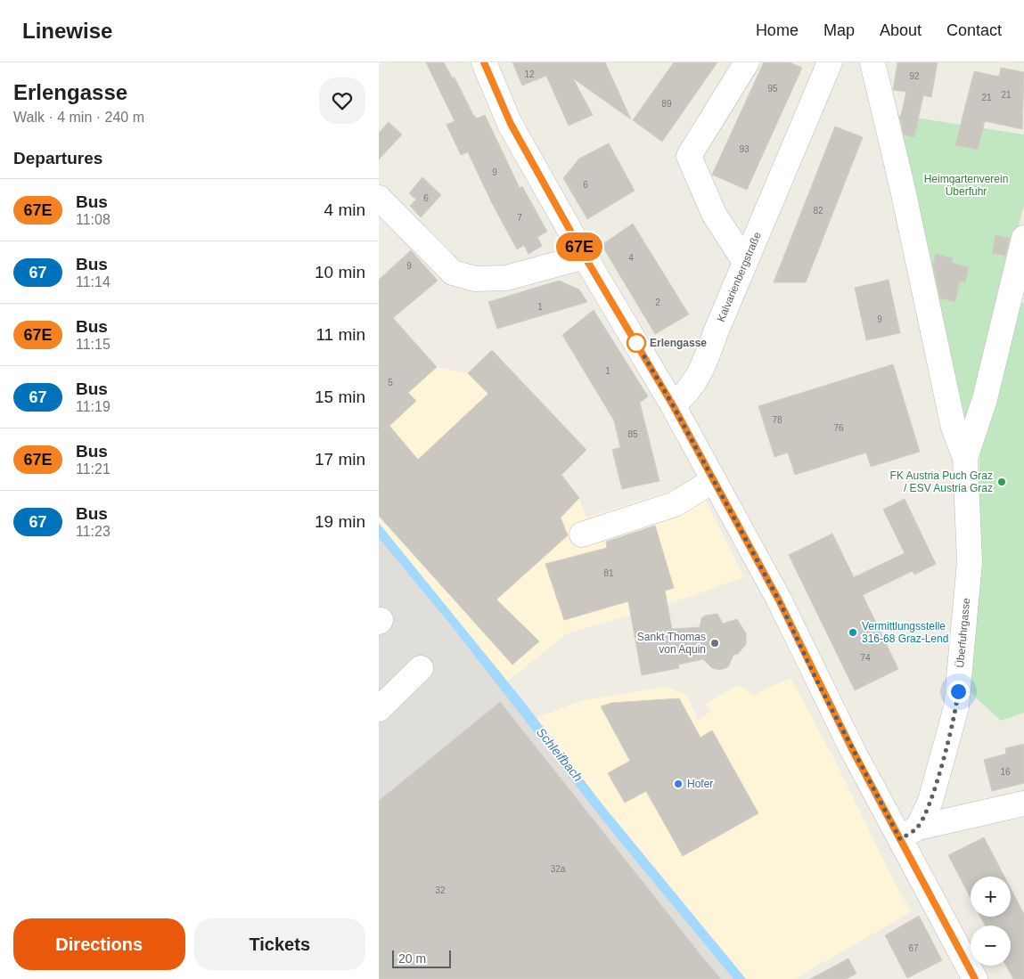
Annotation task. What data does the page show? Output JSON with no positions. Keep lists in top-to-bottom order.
{
  "streets": {
    "street": ["Kalvarienbergstraße", "Überfuhrgasse"]
  },
  "water": ["Schleifbach"],
  "parks": ["Heimgartenverein Überfuhr"],
  "places": [
    "Erlengasse",
    "FK Austria Puch Graz / ESV Austria Graz",
    "Vermittlungsstelle 316-68 Graz-Lend",
    "Sankt Thomas von Aquin",
    "Hofer"
  ],
  "lines": ["bus line 67E"],
  "house_numbers": [
    "12",
    "92",
    "95",
    "21",
    "21",
    "89",
    "93",
    "9",
    "6",
    "6",
    "82",
    "7",
    "4",
    "9",
    "2",
    "1",
    "9",
    "1",
    "5",
    "78",
    "76",
    "85",
    "81",
    "74",
    "16",
    "32a",
    "32",
    "67"
  ],
  "scale_bar": "20 m",
  "page": {
    "header": "Linewise",
    "nav": [
      "Home",
      "Map",
      "About",
      "Contact"
    ],
    "heading": [
      ["Erlengasse", "Walk · 4 min · 240 m"],
      "Departures"
    ],
    "on_map": "67E",
    "list": [
      {
        "mark": "67E",
        "name": "Bus",
        "note": "11:08",
        "value": "4 min"
      },
      {
        "mark": "67",
        "name": "Bus",
        "note": "11:14",
        "value": "10 min"
      },
      {
        "mark": "67E",
        "name": "Bus",
        "note": "11:15",
        "value": "11 min"
      },
      {
        "mark": "67",
        "name": "Bus",
        "note": "11:19",
        "value": "15 min"
      },
      {
        "mark": "67E",
        "name": "Bus",
        "note": "11:21",
        "value": "17 min"
      },
      {
        "mark": "67",
        "name": "Bus",
        "note": "11:23",
        "value": "19 min"
      }
    ],
    "map_buttons": ["+", "−"],
    "buttons": ["Directions", "Tickets"],
    "scale": "20 m"
  }
}
